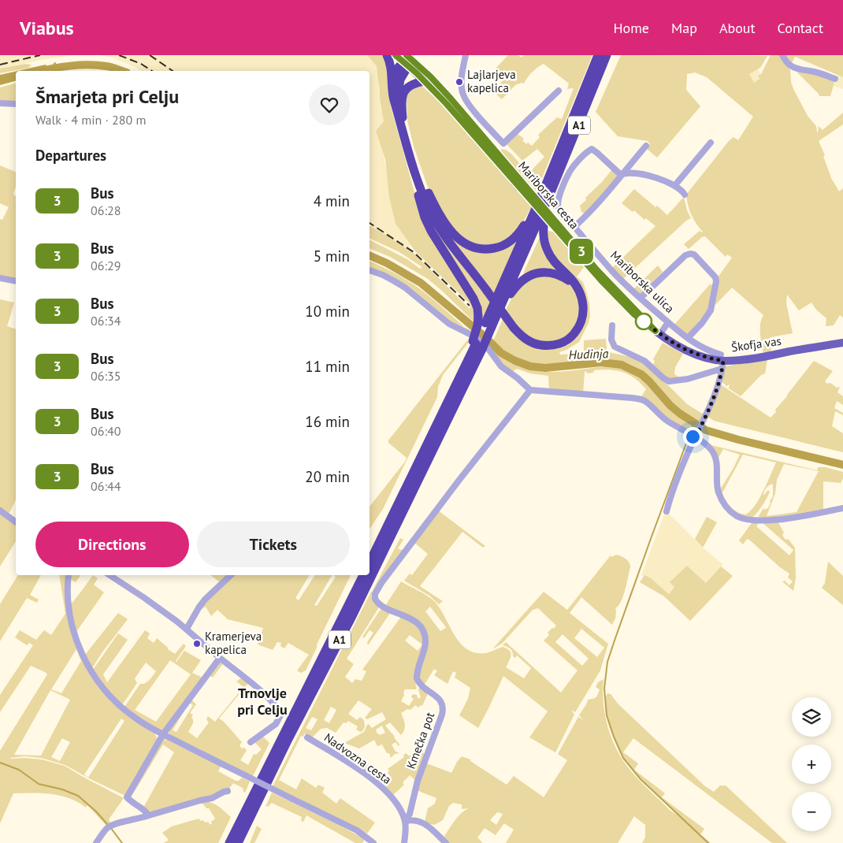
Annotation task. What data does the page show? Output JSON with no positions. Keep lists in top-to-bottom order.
{
  "streets": {
    "highway": ["A1"],
    "main road": ["Mariborska cesta", "Škofja vas"],
    "street": ["Mariborska ulica", "Kmečka pot", "Nadvozna cesta"]
  },
  "crossings": [
    ["Mariborska cesta", "Škofja vas"],
    ["Mariborska ulica", "Škofja vas"],
    ["Kmečka pot", "Nadvozna cesta"]
  ],
  "districts": ["Trnovlje pri Celju"],
  "water": ["Hudinja"],
  "places": ["Lajlarjeva kapelica", "Kramerjeva kapelica"],
  "lines": ["bus line 3"],
  "page": {
    "header": "Viabus",
    "nav": [
      "Home",
      "Map",
      "About",
      "Contact"
    ],
    "on_map": "3",
    "heading": [
      ["Šmarjeta pri Celju", "Walk · 4 min · 280 m"],
      "Departures"
    ],
    "list": [
      {
        "mark": "3",
        "name": "Bus",
        "note": "06:28",
        "value": "4 min"
      },
      {
        "mark": "3",
        "name": "Bus",
        "note": "06:29",
        "value": "5 min"
      },
      {
        "mark": "3",
        "name": "Bus",
        "note": "06:34",
        "value": "10 min"
      },
      {
        "mark": "3",
        "name": "Bus",
        "note": "06:35",
        "value": "11 min"
      },
      {
        "mark": "3",
        "name": "Bus",
        "note": "06:40",
        "value": "16 min"
      },
      {
        "mark": "3",
        "name": "Bus",
        "note": "06:44",
        "value": "20 min"
      }
    ],
    "buttons": ["Directions", "Tickets"],
    "map_buttons": ["+", "−"]
  }
}
